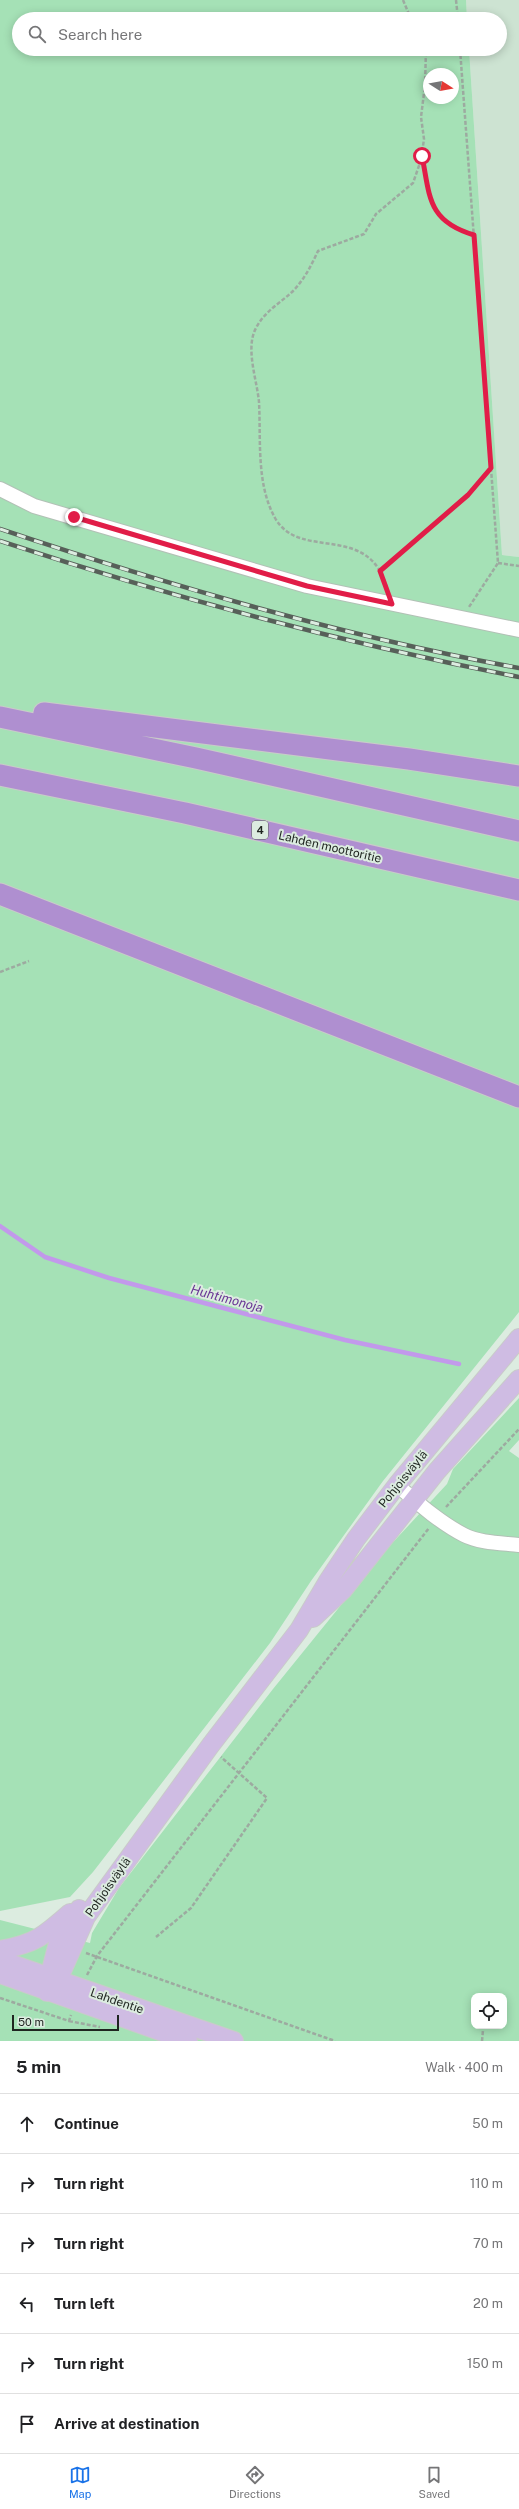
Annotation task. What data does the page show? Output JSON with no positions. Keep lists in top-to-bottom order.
{
  "streets": {
    "highway": ["4", "Lahden moottoritie"],
    "main road": ["Pohjoisväylä", "Lahdentie"]
  },
  "crossings": [
    ["Pohjoisväylä", "Lahdentie"]
  ],
  "water": ["Huhtimonoja"],
  "scale_bar": "50 m",
  "north": "right",
  "page": {
    "search": "Search here",
    "scale": "50 m",
    "heading": ["5 min", "Walk · 400 m"],
    "list": [
      ["Continue", "50 m"],
      ["Turn right", "110 m"],
      ["Turn right", "70 m"],
      ["Turn left", "20 m"],
      ["Turn right", "150 m"],
      "Arrive at destination"
    ],
    "nav": ["Map", "Directions", "Saved"]
  }
}
